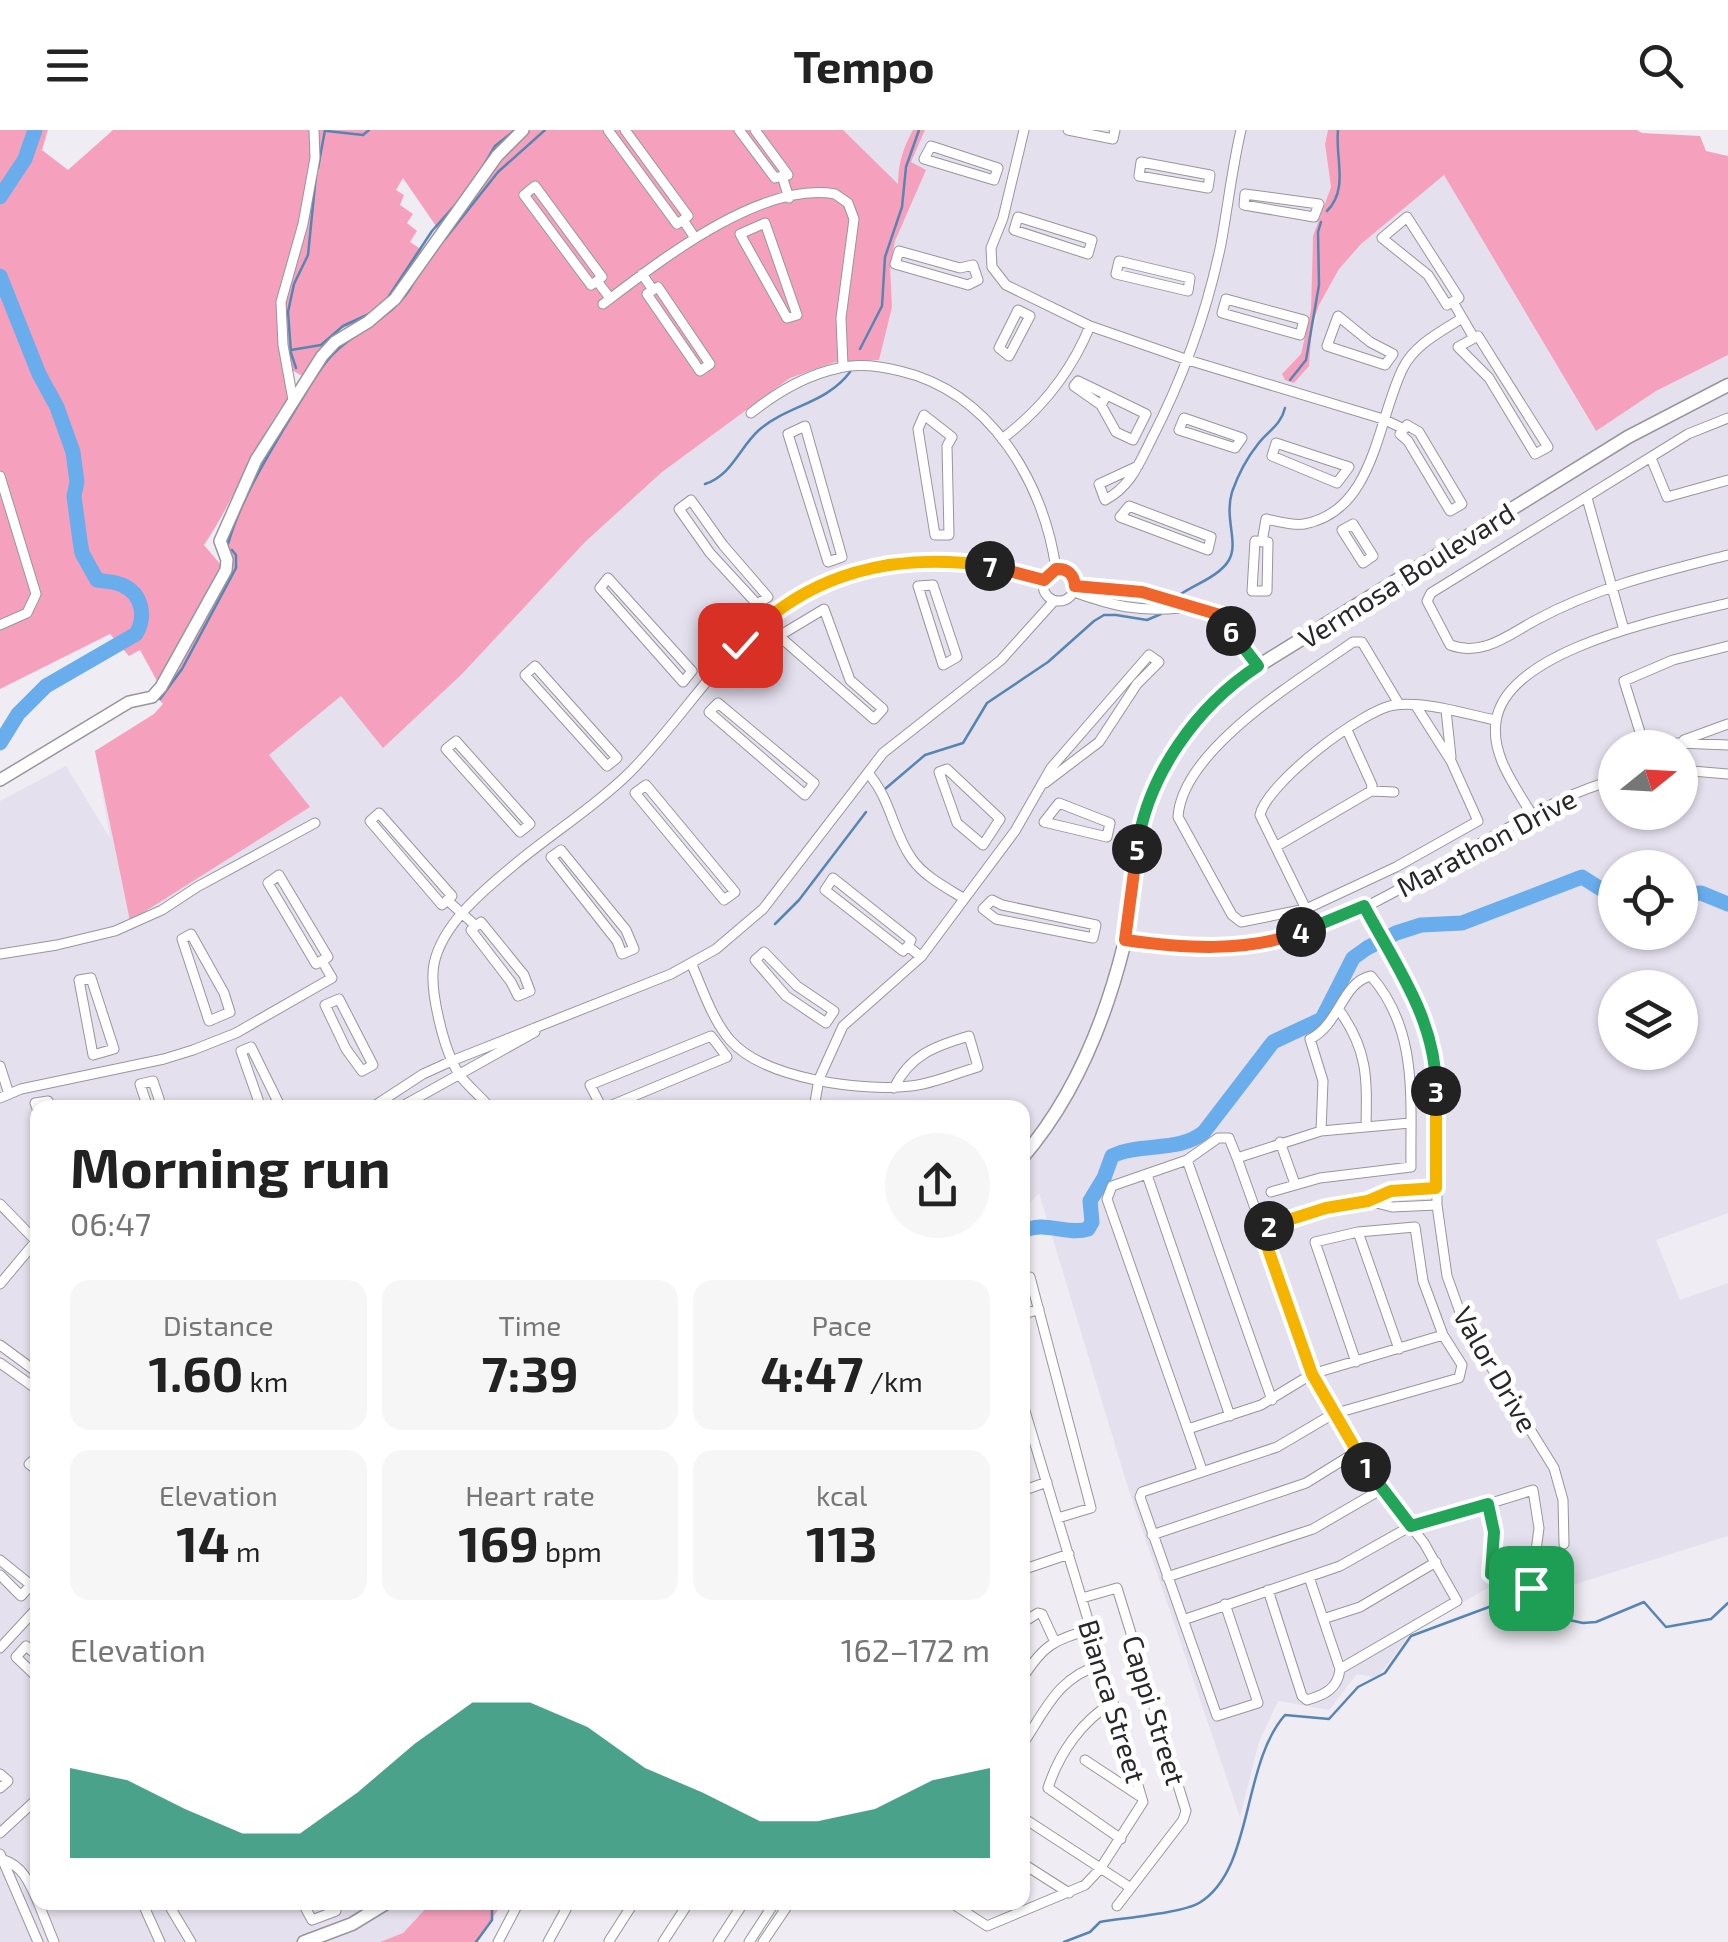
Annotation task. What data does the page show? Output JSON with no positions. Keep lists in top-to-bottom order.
{
  "streets": {
    "main road": ["Vermosa Boulevard"],
    "street": [
      "Marathon Drive",
      "Valor Drive",
      "Bianca Street",
      "Cappi Street"
    ]
  },
  "crossings": [
    ["Vermosa Boulevard", "Marathon Drive"],
    ["Marathon Drive", "Valor Drive"],
    ["Bianca Street", "Cappi Street"]
  ],
  "north": "right",
  "page": {
    "header": "Tempo",
    "pins": [
      "7",
      "6",
      "5",
      "4",
      "3",
      "2",
      "1"
    ],
    "heading": ["Morning run", "06:47"],
    "stats": [
      ["Distance", "1.60 km"],
      ["Time", "7:39"],
      ["Pace", "4:47 /km"],
      ["Elevation", "14 m"],
      ["Heart rate", "169 bpm"],
      ["kcal", "113"]
    ],
    "chart": ["Elevation", "162–172 m"]
  }
}
